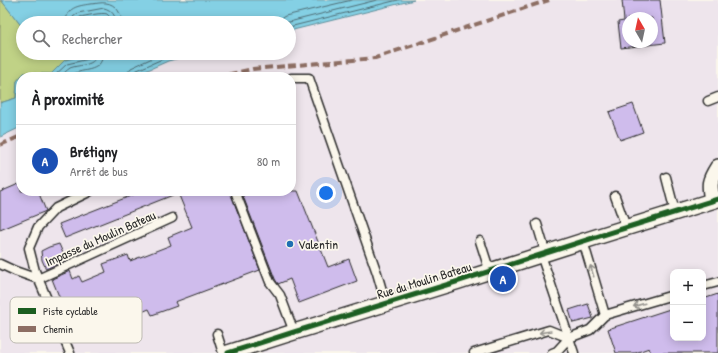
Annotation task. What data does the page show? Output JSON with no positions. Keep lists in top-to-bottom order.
{
  "streets": {
    "street": ["Rue du Moulin Bateau"],
    "lane": ["Impasse du Moulin Bateau"]
  },
  "places": ["Valentin"],
  "legend": ["Piste cyclable", "Chemin"],
  "north": "top",
  "page": {
    "search": "Rechercher",
    "heading": "À proximité",
    "list": [
      {
        "mark": "A",
        "name": "Brétigny",
        "note": "Arrêt de bus",
        "value": "80 m"
      }
    ],
    "pins": "A",
    "map_buttons": ["+", "−"]
  }
}
